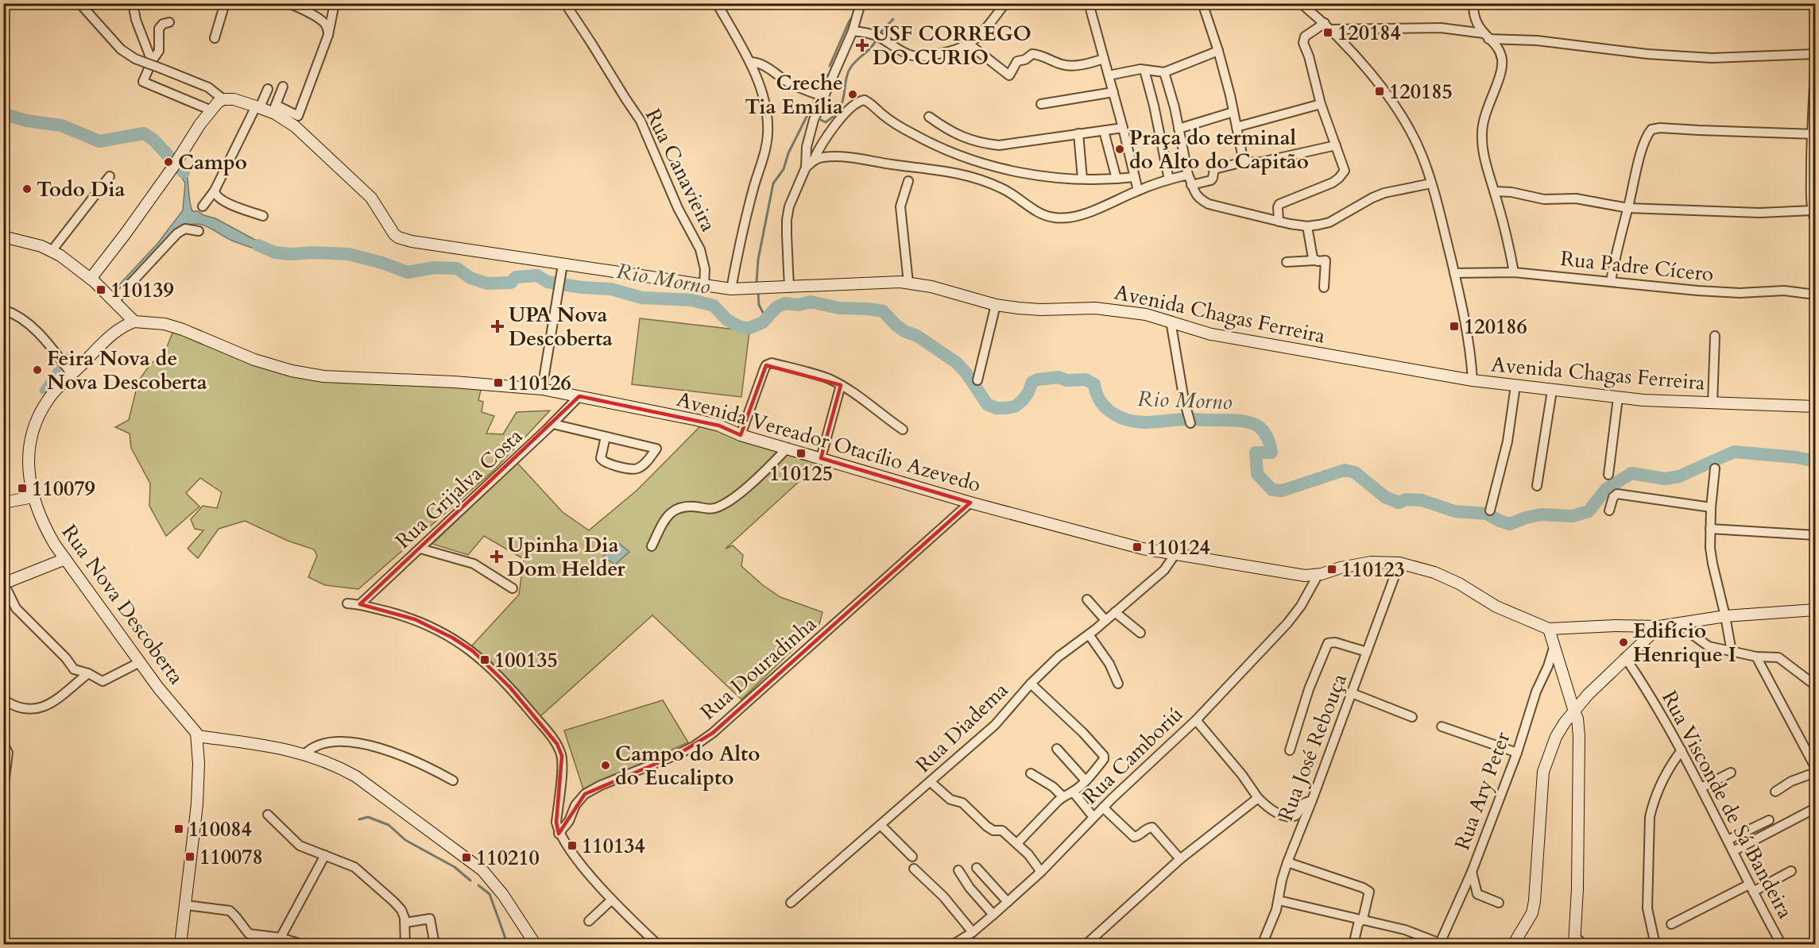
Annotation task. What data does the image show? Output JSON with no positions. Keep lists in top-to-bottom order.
{
  "streets": {
    "main road": ["Avenida Chagas Ferreira", "Avenida Vereador Otacílio Azevedo", "Rua Nova Descoberta"],
    "street": [
      "Rua Canavieira",
      "Rua Padre Cícero",
      "Rua Grijalva Costa",
      "Rua Douradinha",
      "Rua Diadema",
      "Rua José Rebouça",
      "Rua Camboriú",
      "Rua Ary Peter",
      "Rua Visconde de Sá Bandeira"
    ]
  },
  "crossings": [
    ["Rua Canavieira", "Avenida Chagas Ferreira"],
    ["Avenida Vereador Otacílio Azevedo", "Rua Grijalva Costa"],
    ["Avenida Vereador Otacílio Azevedo", "Rua Nova Descoberta"],
    ["Avenida Vereador Otacílio Azevedo", "Rua Douradinha"],
    ["Avenida Vereador Otacílio Azevedo", "Rua Diadema"],
    ["Avenida Vereador Otacílio Azevedo", "Rua José Rebouça"],
    ["Avenida Vereador Otacílio Azevedo", "Rua Camboriú"]
  ],
  "water": ["Rio Morno"],
  "places": {
    "transit": [
      "120184",
      "120185",
      "110139",
      "120186",
      "110126",
      "110125",
      "110079",
      "110124",
      "110123",
      "100135",
      "110084",
      "110134",
      "110078",
      "110210"
    ],
    "health": ["USF CORREGO DO CURIO", "UPA Nova Descoberta", "Upinha Dia Dom Helder"],
    "other": [
      "Creche Tia Emília",
      "Praça do terminal do Alto do Capitão",
      "Campo",
      "Todo Dia",
      "Feira Nova de Nova Descoberta",
      "Edifício Henrique I",
      "Campo do Alto do Eucalipto"
    ]
  }
}
